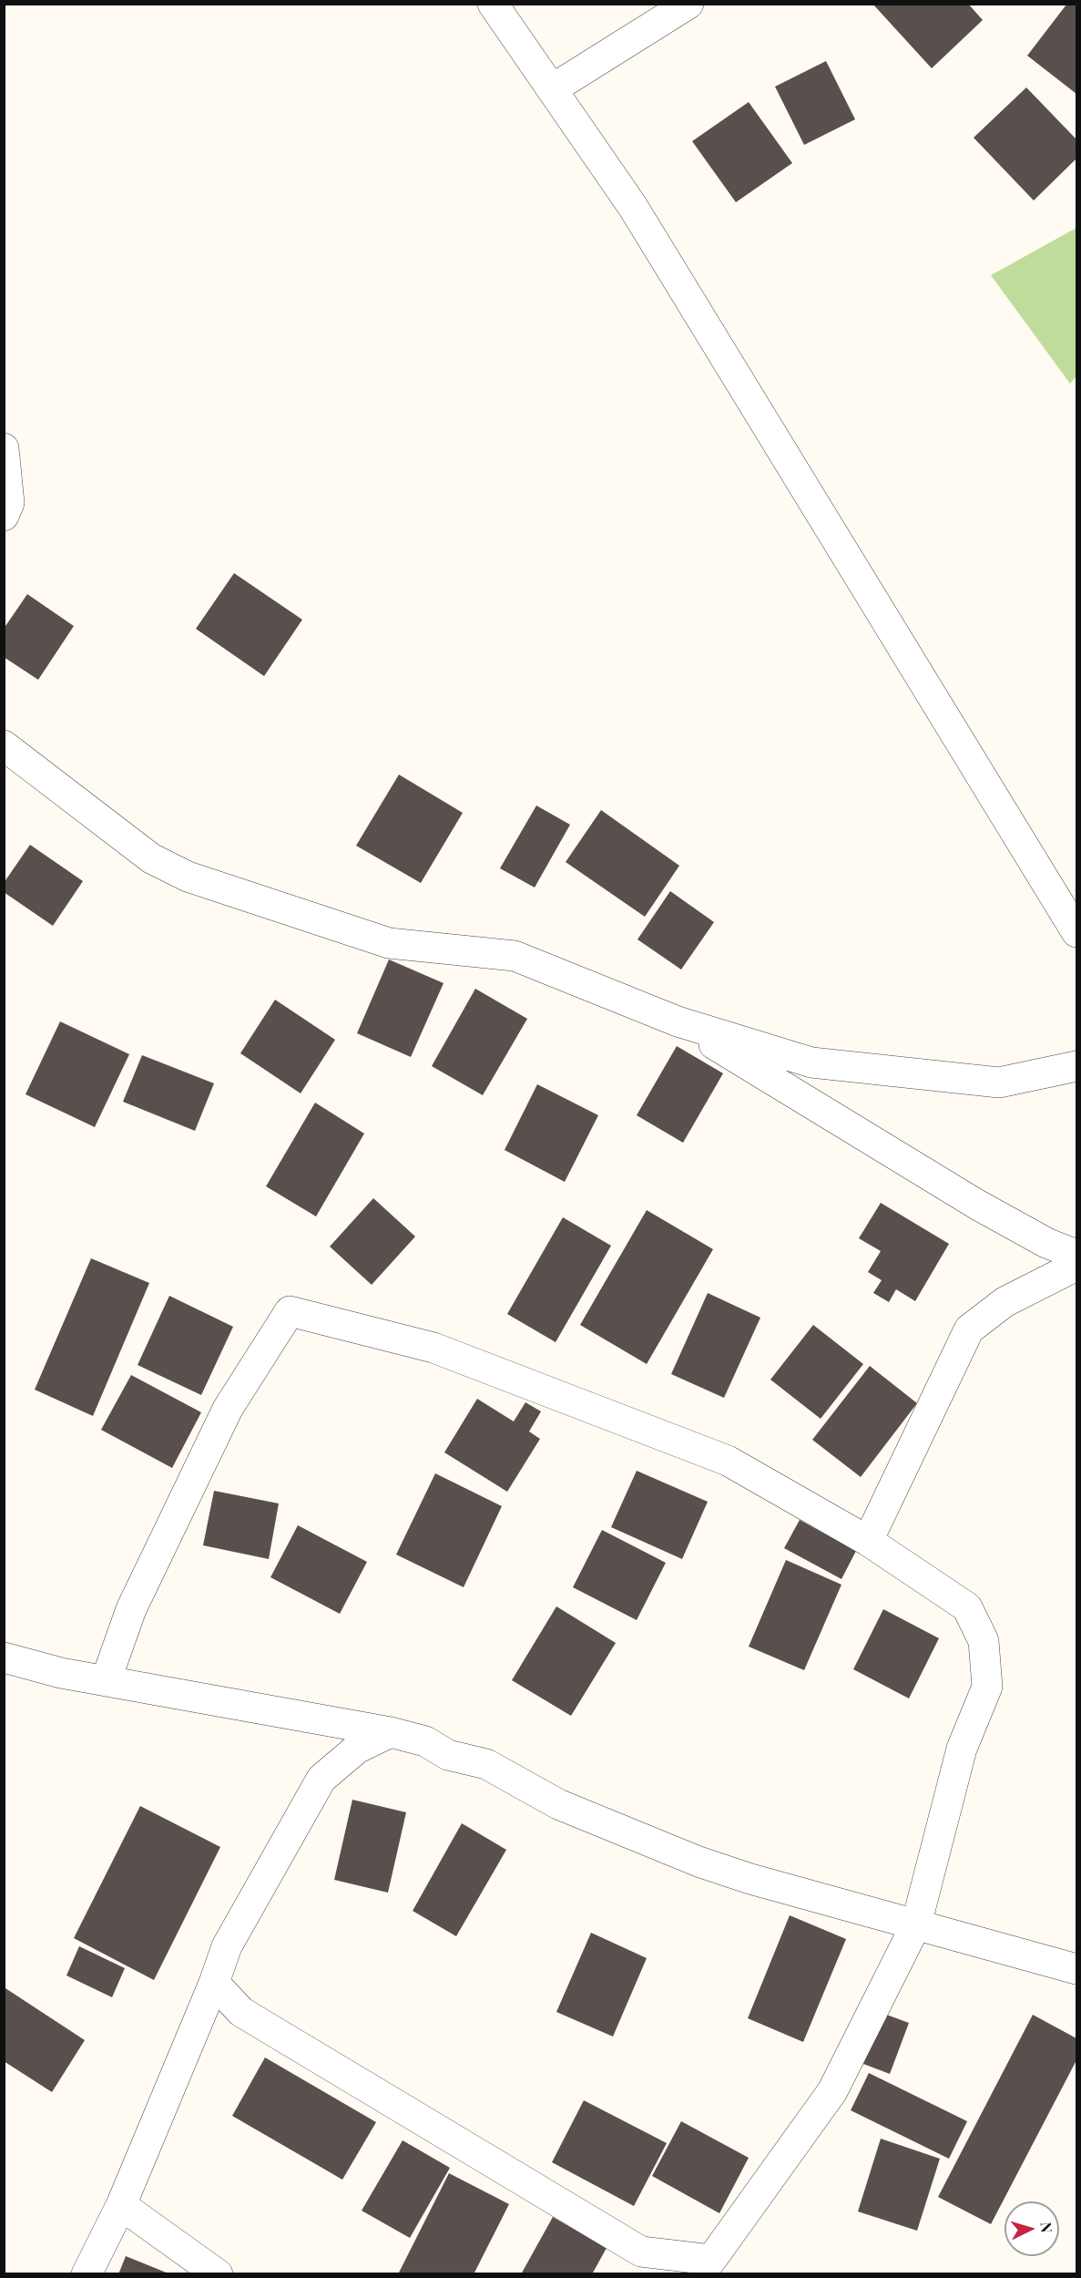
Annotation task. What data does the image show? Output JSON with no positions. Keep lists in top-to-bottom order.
{
  "north": "right"
}
